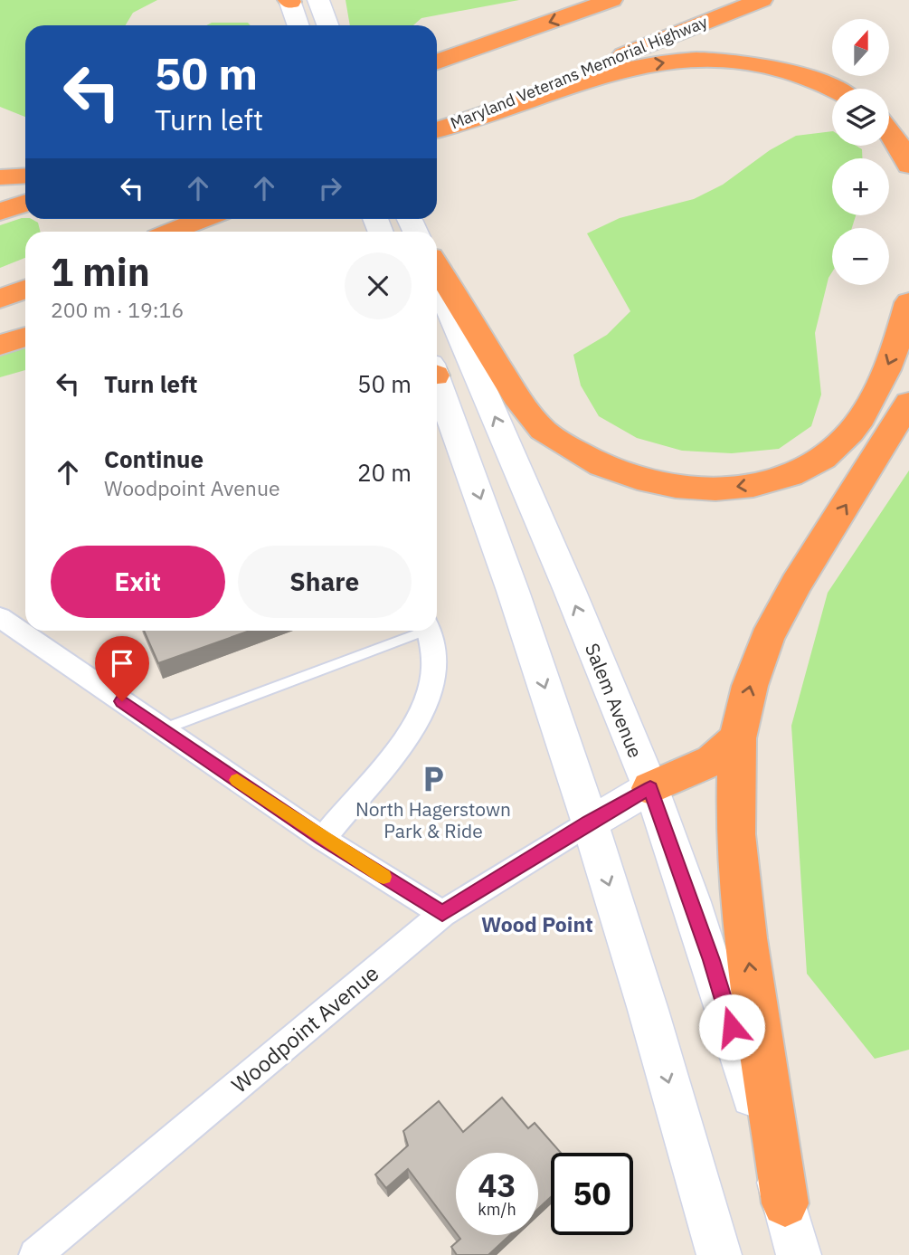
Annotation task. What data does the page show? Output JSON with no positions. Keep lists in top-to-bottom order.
{
  "streets": {
    "highway": ["Maryland Veterans Memorial Highway"],
    "main road": ["Salem Avenue"],
    "street": ["Woodpoint Avenue"]
  },
  "districts": ["Wood Point"],
  "places": {
    "parking": ["North Hagerstown Park & Ride"]
  },
  "north": "top",
  "page": {
    "map_buttons": ["+", "−"],
    "turn": ["50 m", "Turn left"],
    "heading": ["1 min", "200 m · 19:16"],
    "list": [
      {
        "name": "Turn left",
        "value": "50 m"
      },
      {
        "name": "Continue",
        "note": "Woodpoint Avenue",
        "value": "20 m"
      }
    ],
    "buttons": ["Exit", "Share"],
    "speed": "43 km/h",
    "limit": "50"
  }
}
